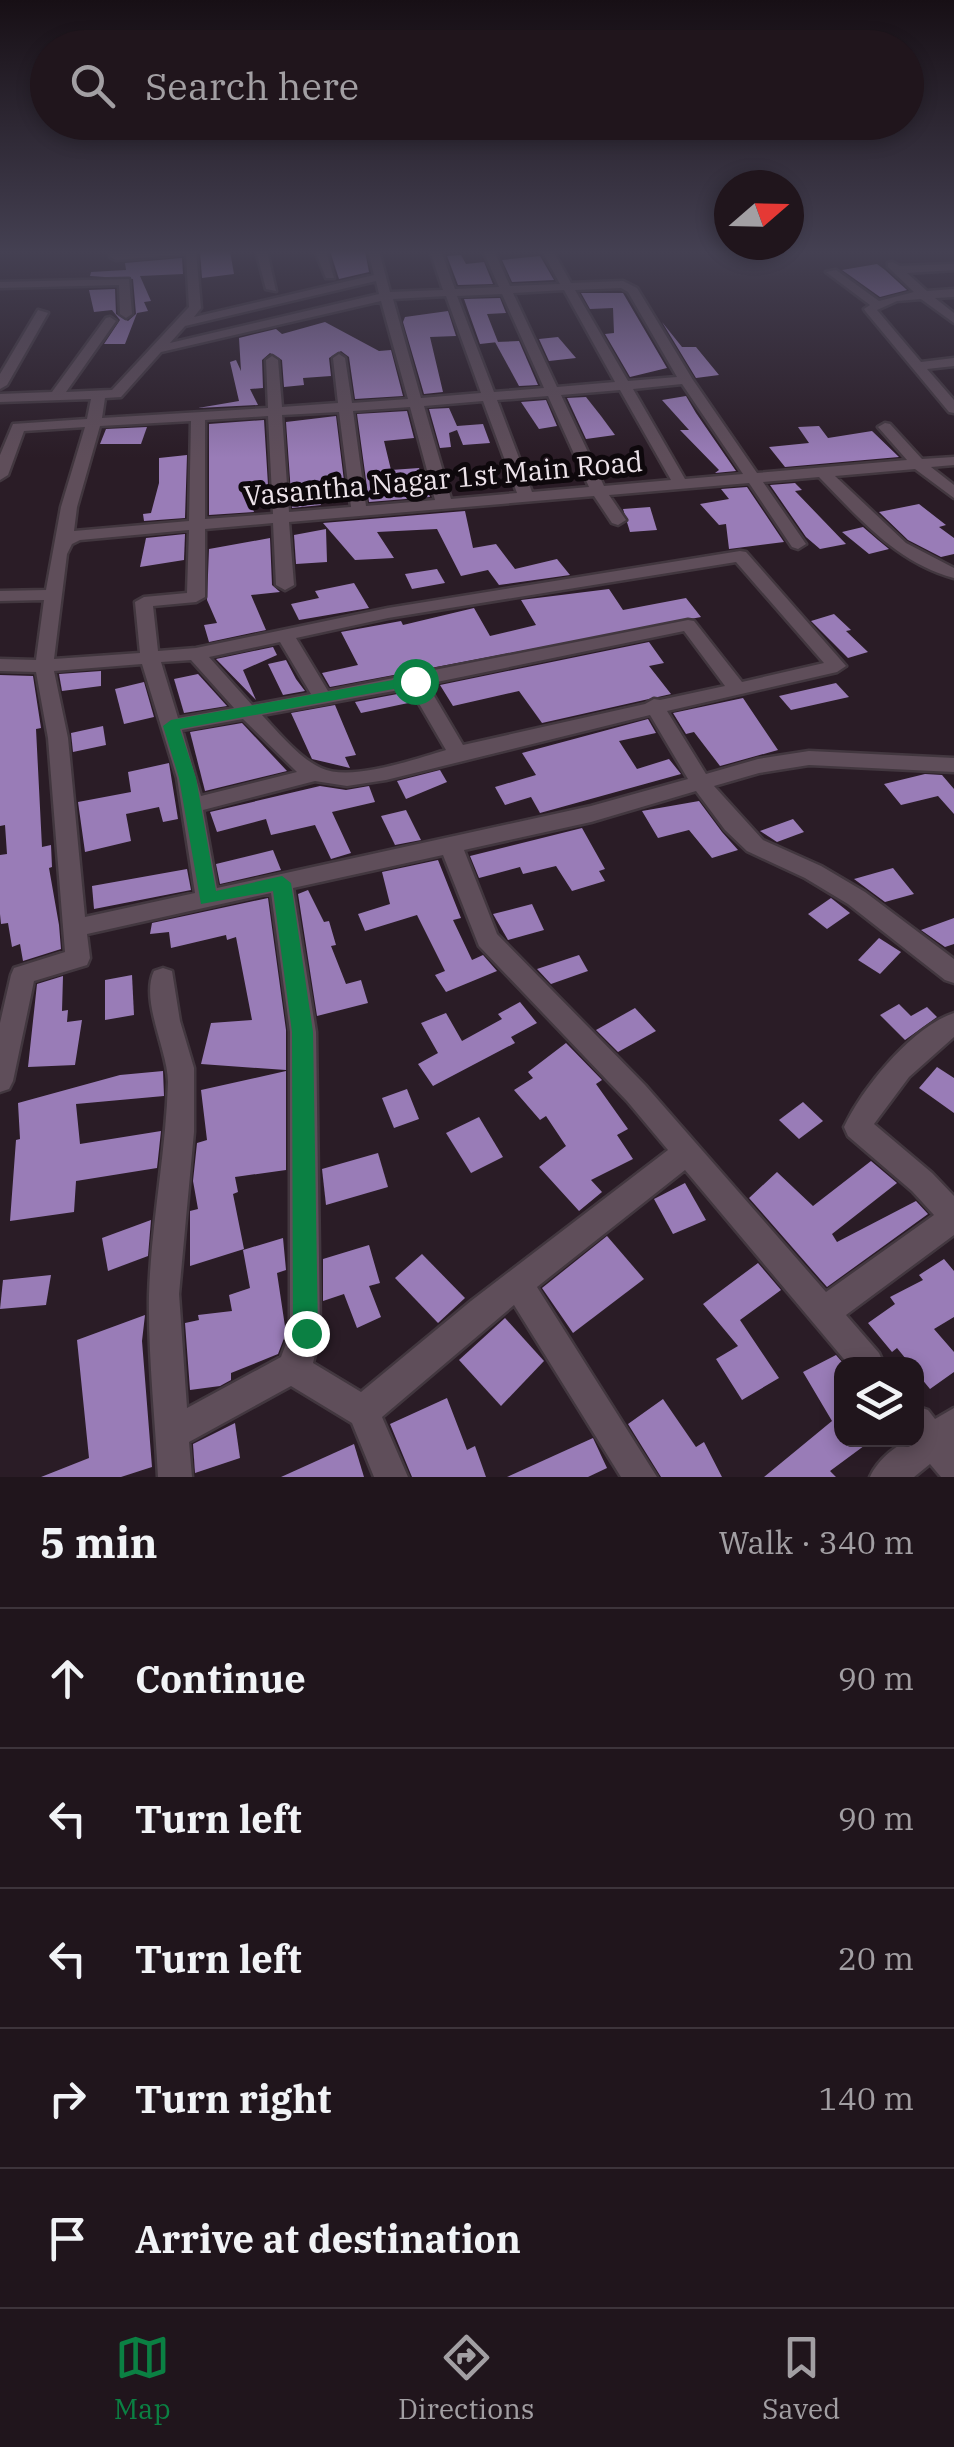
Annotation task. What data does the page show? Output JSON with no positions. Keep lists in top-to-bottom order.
{
  "streets": {
    "street": ["Vasantha Nagar 1st Main Road"]
  },
  "north": "right",
  "page": {
    "search": "Search here",
    "heading": ["5 min", "Walk · 340 m"],
    "list": [
      ["Continue", "90 m"],
      ["Turn left", "90 m"],
      ["Turn left", "20 m"],
      ["Turn right", "140 m"],
      "Arrive at destination"
    ],
    "nav": ["Map", "Directions", "Saved"]
  }
}
